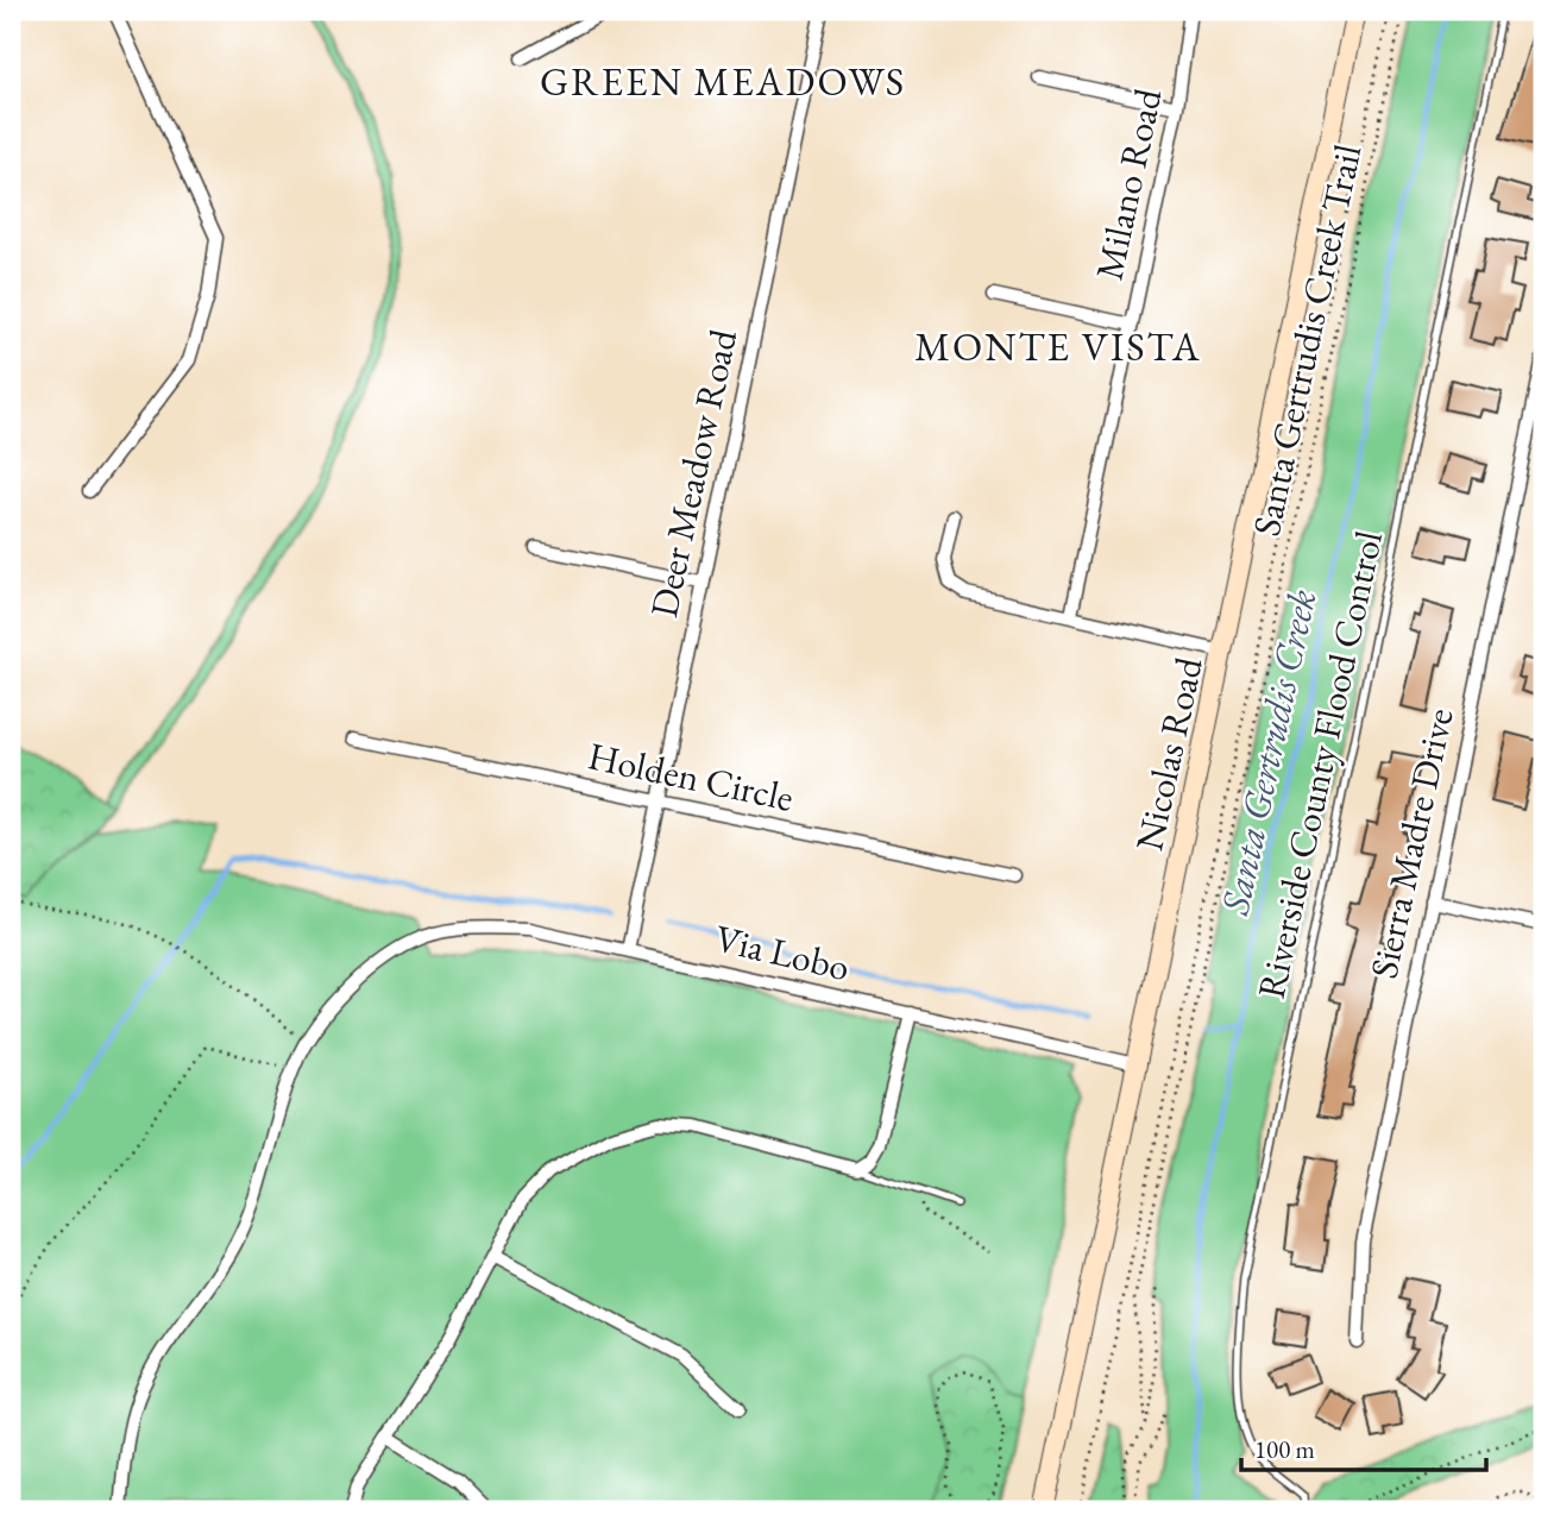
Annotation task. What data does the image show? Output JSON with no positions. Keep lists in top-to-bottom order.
{
  "streets": {
    "main road": ["Nicolas Road"],
    "street": [
      "Milano Road",
      "Deer Meadow Road",
      "Holden Circle",
      "Sierra Madre Drive",
      "Via Lobo"
    ],
    "lane": ["Riverside County Flood Control"],
    "path": ["Santa Gertrudis Creek Trail"]
  },
  "crossings": [
    ["Deer Meadow Road", "Holden Circle"],
    ["Deer Meadow Road", "Via Lobo"],
    ["Nicolas Road", "Via Lobo"]
  ],
  "districts": ["GREEN MEADOWS", "MONTE VISTA"],
  "water": ["Santa Gertrudis Creek"],
  "scale_bar": "100 m"
}
